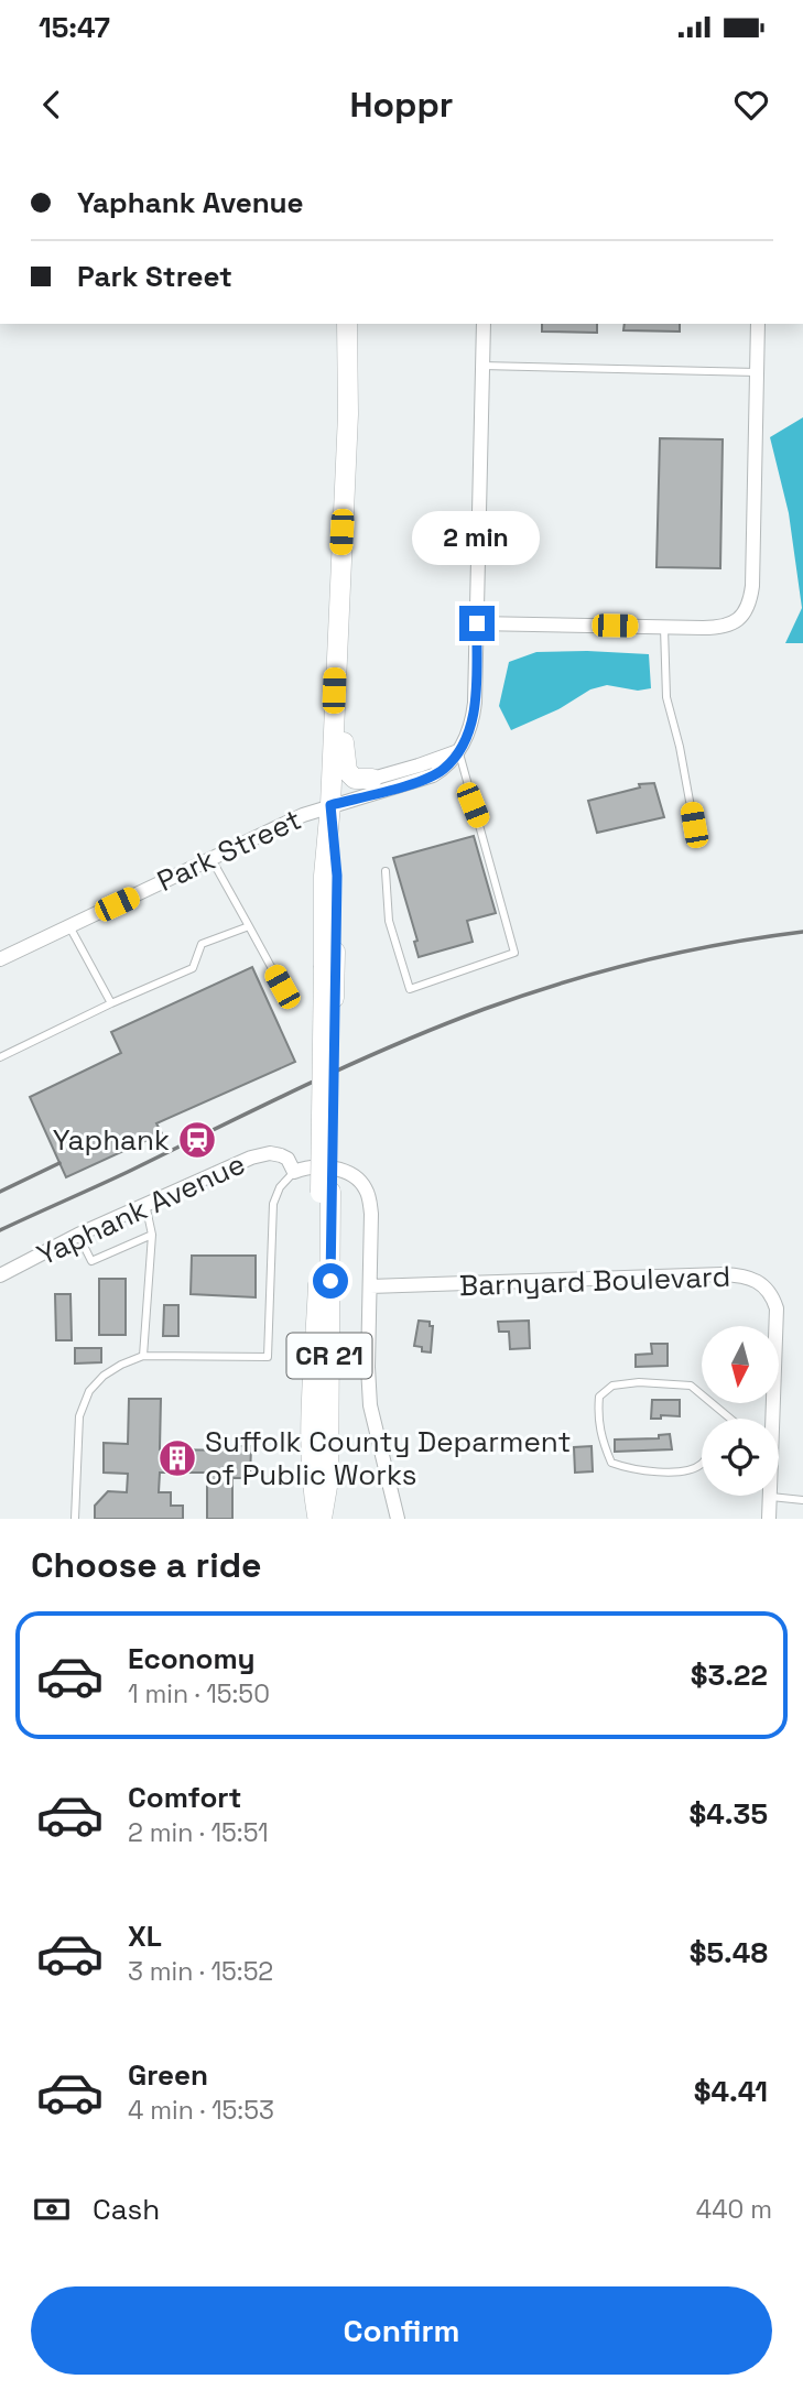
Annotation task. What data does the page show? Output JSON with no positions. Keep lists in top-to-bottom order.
{
  "streets": {
    "main road": ["CR 21"],
    "street": ["Park Street", "Yaphank Avenue", "Barnyard Boulevard"]
  },
  "crossings": [
    ["Park Street", "CR 21"]
  ],
  "places": {
    "station": ["Yaphank"],
    "building": ["Suffolk County Deparment of Public Works"]
  },
  "north": "bottom",
  "page": {
    "status": "15:47",
    "header": "Hoppr",
    "banner": ["Yaphank Avenue", "Park Street"],
    "bubble": "2 min",
    "heading": "Choose a ride",
    "list": [
      {
        "name": "Economy",
        "note": "1 min · 15:50",
        "value": "$3.22"
      },
      {
        "name": "Comfort",
        "note": "2 min · 15:51",
        "value": "$4.35"
      },
      {
        "name": "XL",
        "note": "3 min · 15:52",
        "value": "$5.48"
      },
      {
        "name": "Green",
        "note": "4 min · 15:53",
        "value": "$4.41"
      }
    ],
    "pay": ["Cash", "440 m"],
    "buttons": "Confirm"
  }
}
